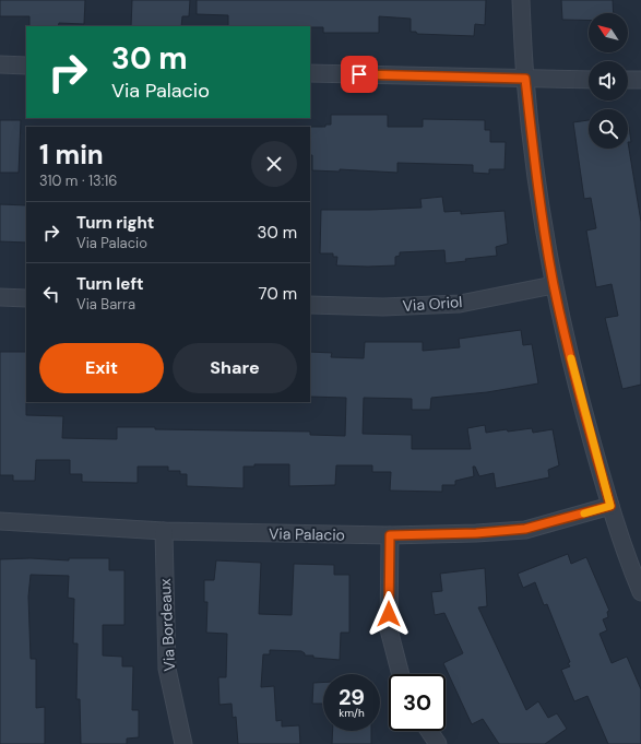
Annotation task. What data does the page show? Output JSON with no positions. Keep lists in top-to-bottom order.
{
  "streets": {
    "street": ["Via Oriol", "Via Palacio", "Via Bordeaux"]
  },
  "crossings": [
    ["Via Palacio", "Via Bordeaux"]
  ],
  "north": "top left",
  "page": {
    "turn": ["30 m", "Via Palacio"],
    "heading": ["1 min", "310 m · 13:16"],
    "list": [
      {
        "name": "Turn right",
        "note": "Via Palacio",
        "value": "30 m"
      },
      {
        "name": "Turn left",
        "note": "Via Barra",
        "value": "70 m"
      }
    ],
    "buttons": ["Exit", "Share"],
    "speed": "29 km/h",
    "limit": "30"
  }
}
